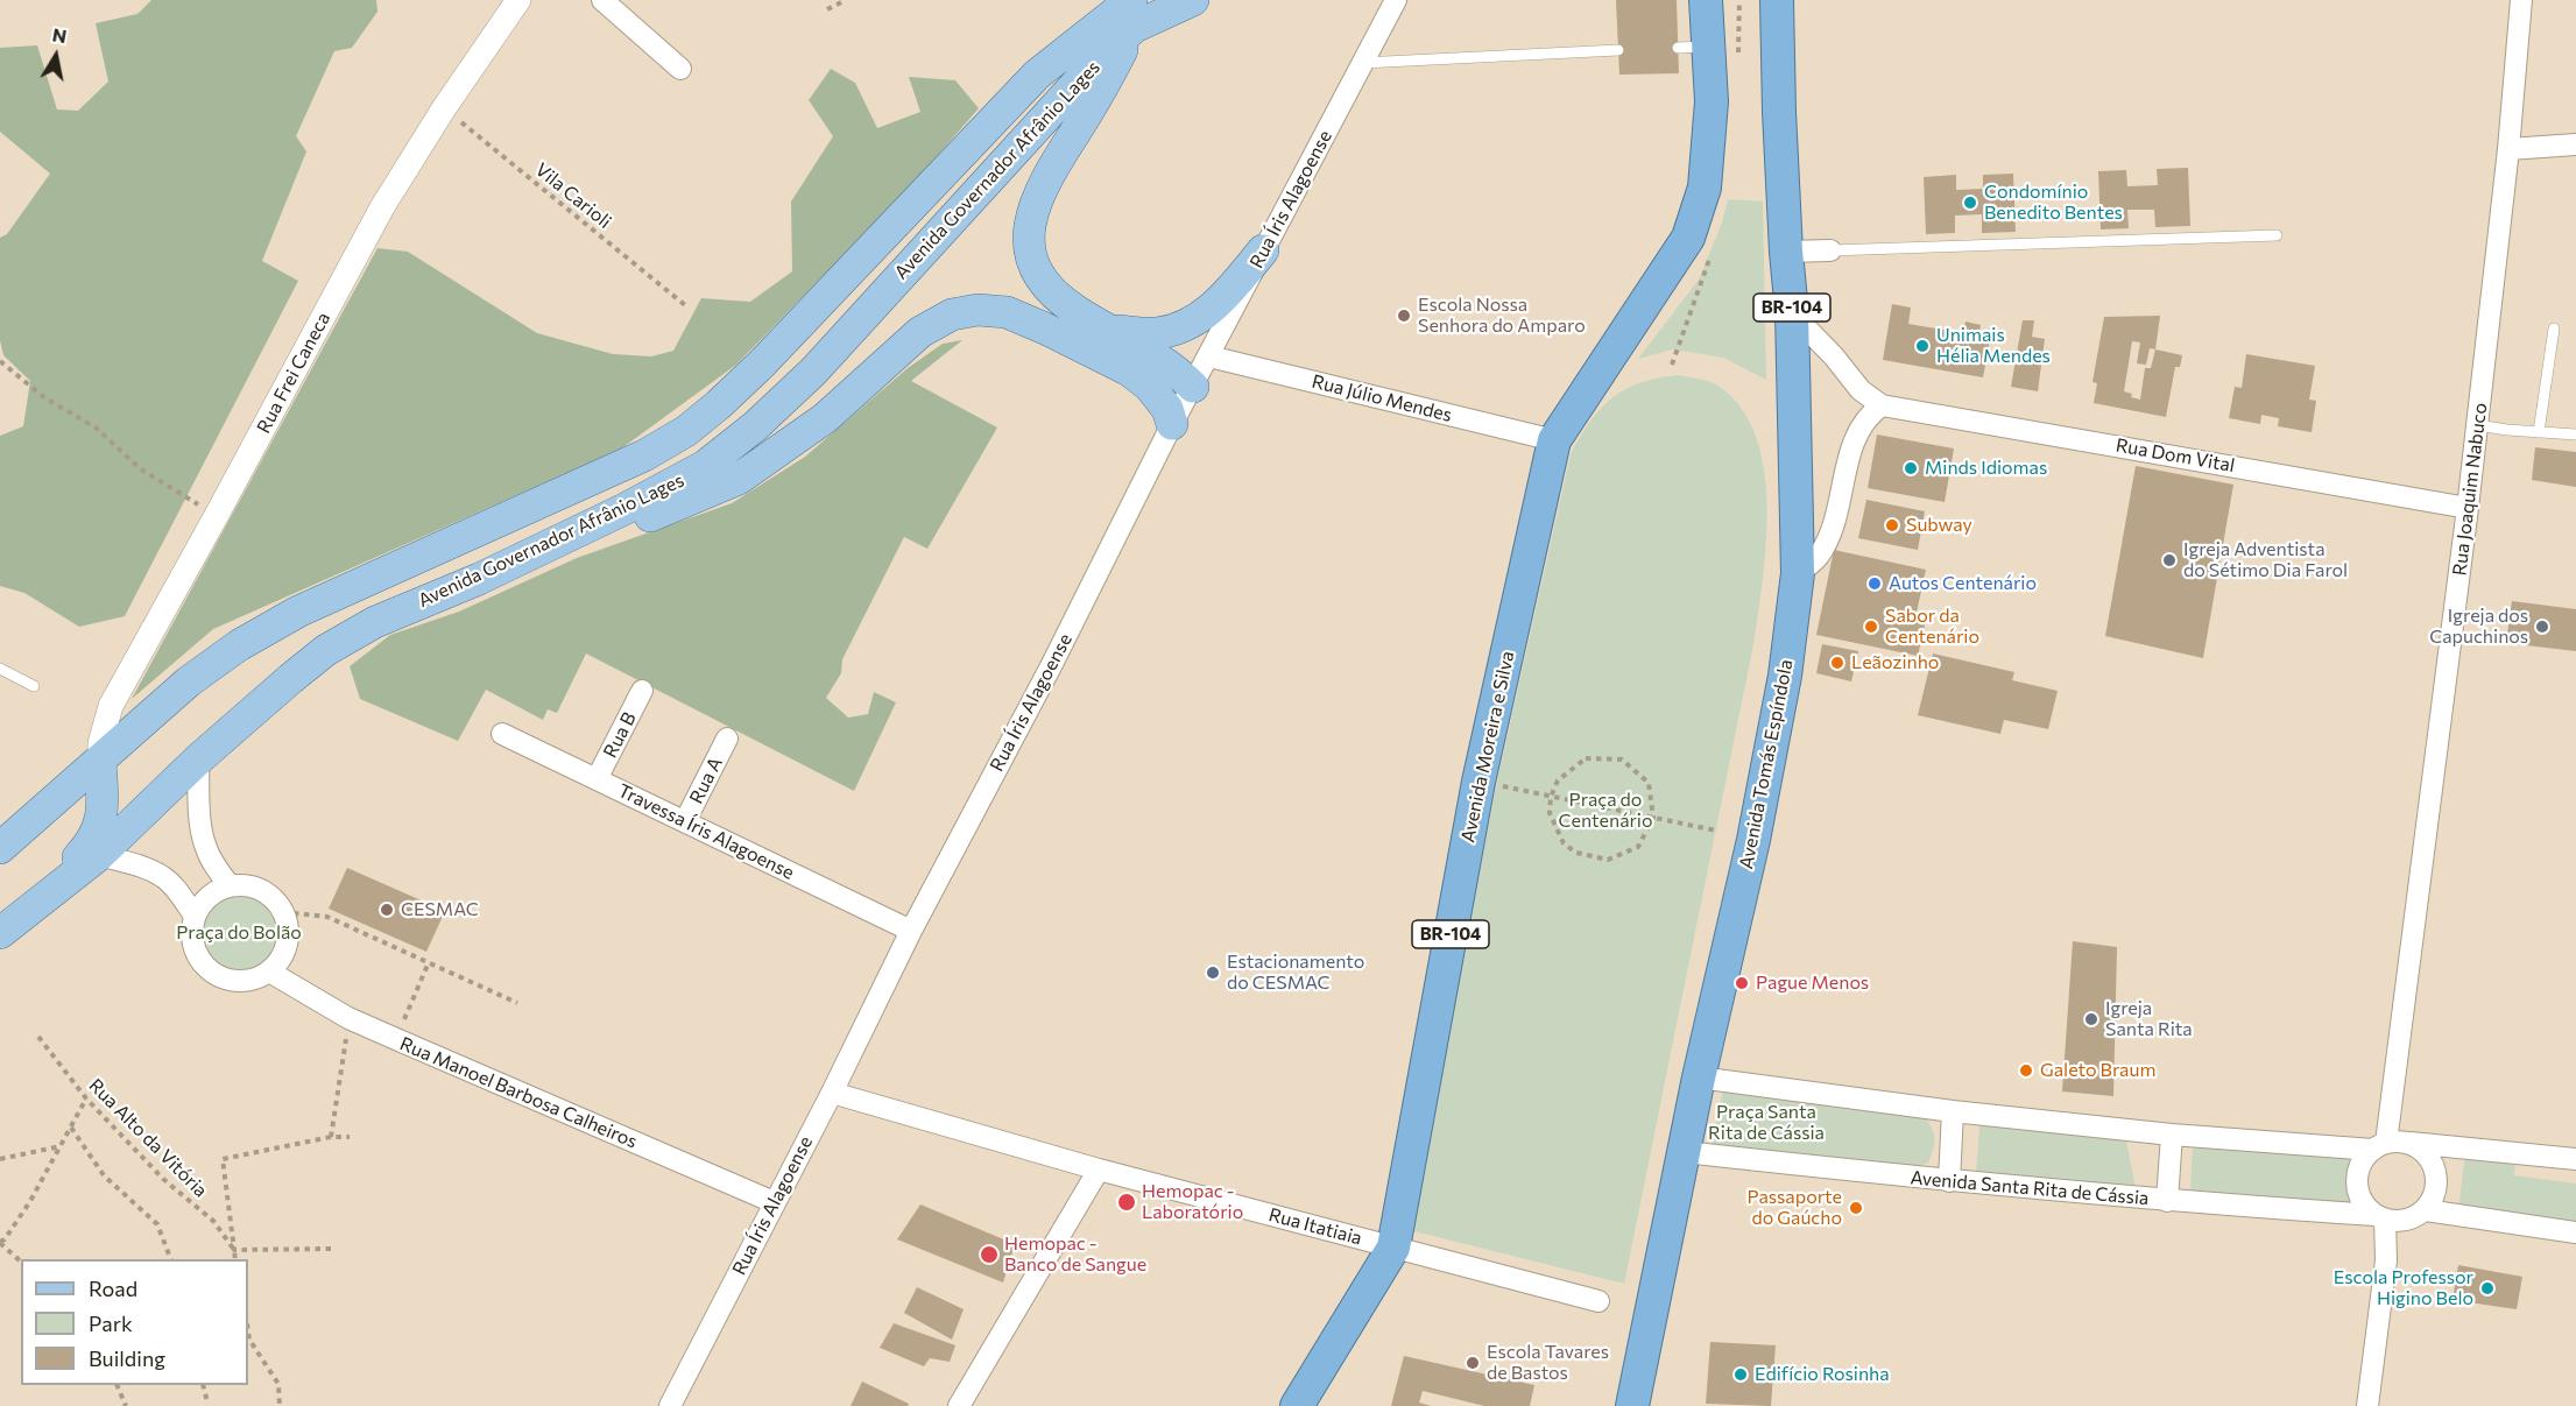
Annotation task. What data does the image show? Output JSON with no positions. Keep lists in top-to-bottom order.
{
  "streets": {
    "highway": ["BR-104", "Avenida Moreira e Silva", "Avenida Tomás Espíndola"],
    "main road": ["Avenida Governador Afrânio Lages"],
    "street": [
      "Rua Íris Alagoense",
      "Rua Frei Caneca",
      "Rua Júlio Mendes",
      "Rua Dom Vital",
      "Rua Joaquim Nabuco",
      "Rua B",
      "Rua A",
      "Travessa Íris Alagoense",
      "Rua Manoel Barbosa Calheiros",
      "Avenida Santa Rita de Cássia",
      "Rua Itatiaia"
    ],
    "path": ["Vila Carioli", "Rua Alto da Vitória"]
  },
  "crossings": [
    ["Avenida Governador Afrânio Lages", "Rua Frei Caneca"],
    ["Vila Carioli", "Rua Frei Caneca"],
    ["Rua Íris Alagoense", "Rua Júlio Mendes"],
    ["Rua Íris Alagoense", "Travessa Íris Alagoense"],
    ["Rua Íris Alagoense", "Rua Manoel Barbosa Calheiros"],
    ["Rua Íris Alagoense", "Rua Itatiaia"],
    ["Rua Júlio Mendes", "Avenida Moreira e Silva"],
    ["Rua Dom Vital", "Rua Joaquim Nabuco"],
    ["Rua Joaquim Nabuco", "Avenida Santa Rita de Cássia"],
    ["Rua B", "Travessa Íris Alagoense"],
    ["Avenida Moreira e Silva", "Rua Itatiaia"],
    ["Avenida Tomás Espíndola", "Avenida Santa Rita de Cássia"],
    ["Rua A", "Travessa Íris Alagoense"]
  ],
  "parks": ["Praça do Centenário", "Praça do Bolão", "Praça Santa Rita de Cássia"],
  "places": [
    "Condomínio Benedito Bentes",
    "Escola Nossa Senhora do Amparo",
    "Unimais Hélia Mendes",
    "Minds Idiomas",
    "Subway",
    "Igreja Adventista do Sétimo Dia Farol",
    "Autos Centenário",
    "Sabor da Centenário",
    "Igreja dos Capuchinos",
    "Leãozinho",
    "CESMAC",
    "Estacionamento do CESMAC",
    "Pague Menos",
    "Igreja Santa Rita",
    "Galeto Braum",
    "Hemopac - Laboratório",
    "Passaporte do Gaúcho",
    "Hemopac - Banco de Sangue",
    "Escola Professor Higino Belo",
    "Escola Tavares de Bastos",
    "Edifício Rosinha"
  ],
  "legend": ["Road", "Park", "Building"],
  "north": "top"
}
